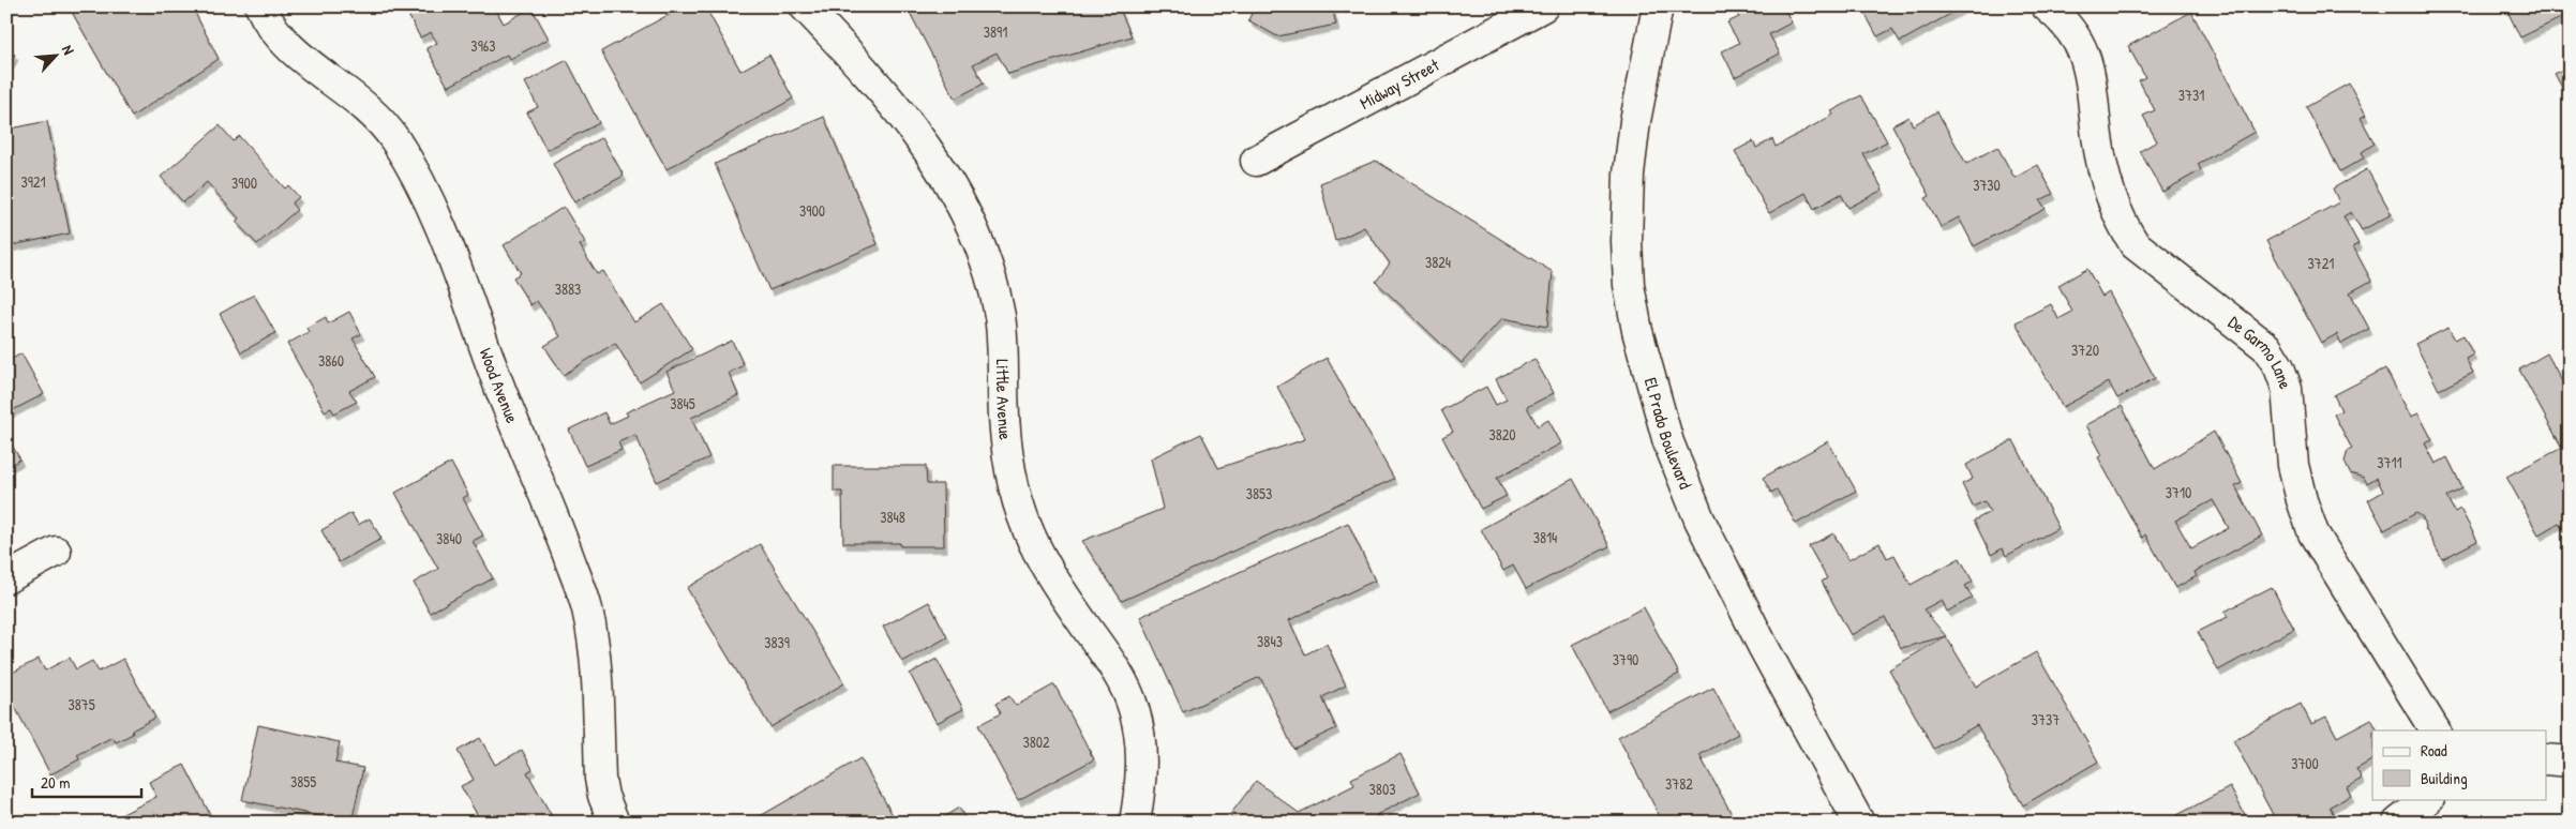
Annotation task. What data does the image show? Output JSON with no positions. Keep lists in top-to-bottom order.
{
  "streets": {
    "street": [
      "Midway Street",
      "De Garmo Lane",
      "Wood Avenue",
      "Little Avenue",
      "El Prado Boulevard"
    ]
  },
  "house_numbers": [
    "3891",
    "3963",
    "3731",
    "3921",
    "3900",
    "3730",
    "3900",
    "3824",
    "3721",
    "3883",
    "3720",
    "3860",
    "3845",
    "3820",
    "3711",
    "3710",
    "3853",
    "3848",
    "3814",
    "3840",
    "3843",
    "3839",
    "3790",
    "3875",
    "3737",
    "3802",
    "3700",
    "3855",
    "3782",
    "3803"
  ],
  "legend": ["Road", "Building"],
  "scale_bar": "20 m",
  "north": "top right"
}
